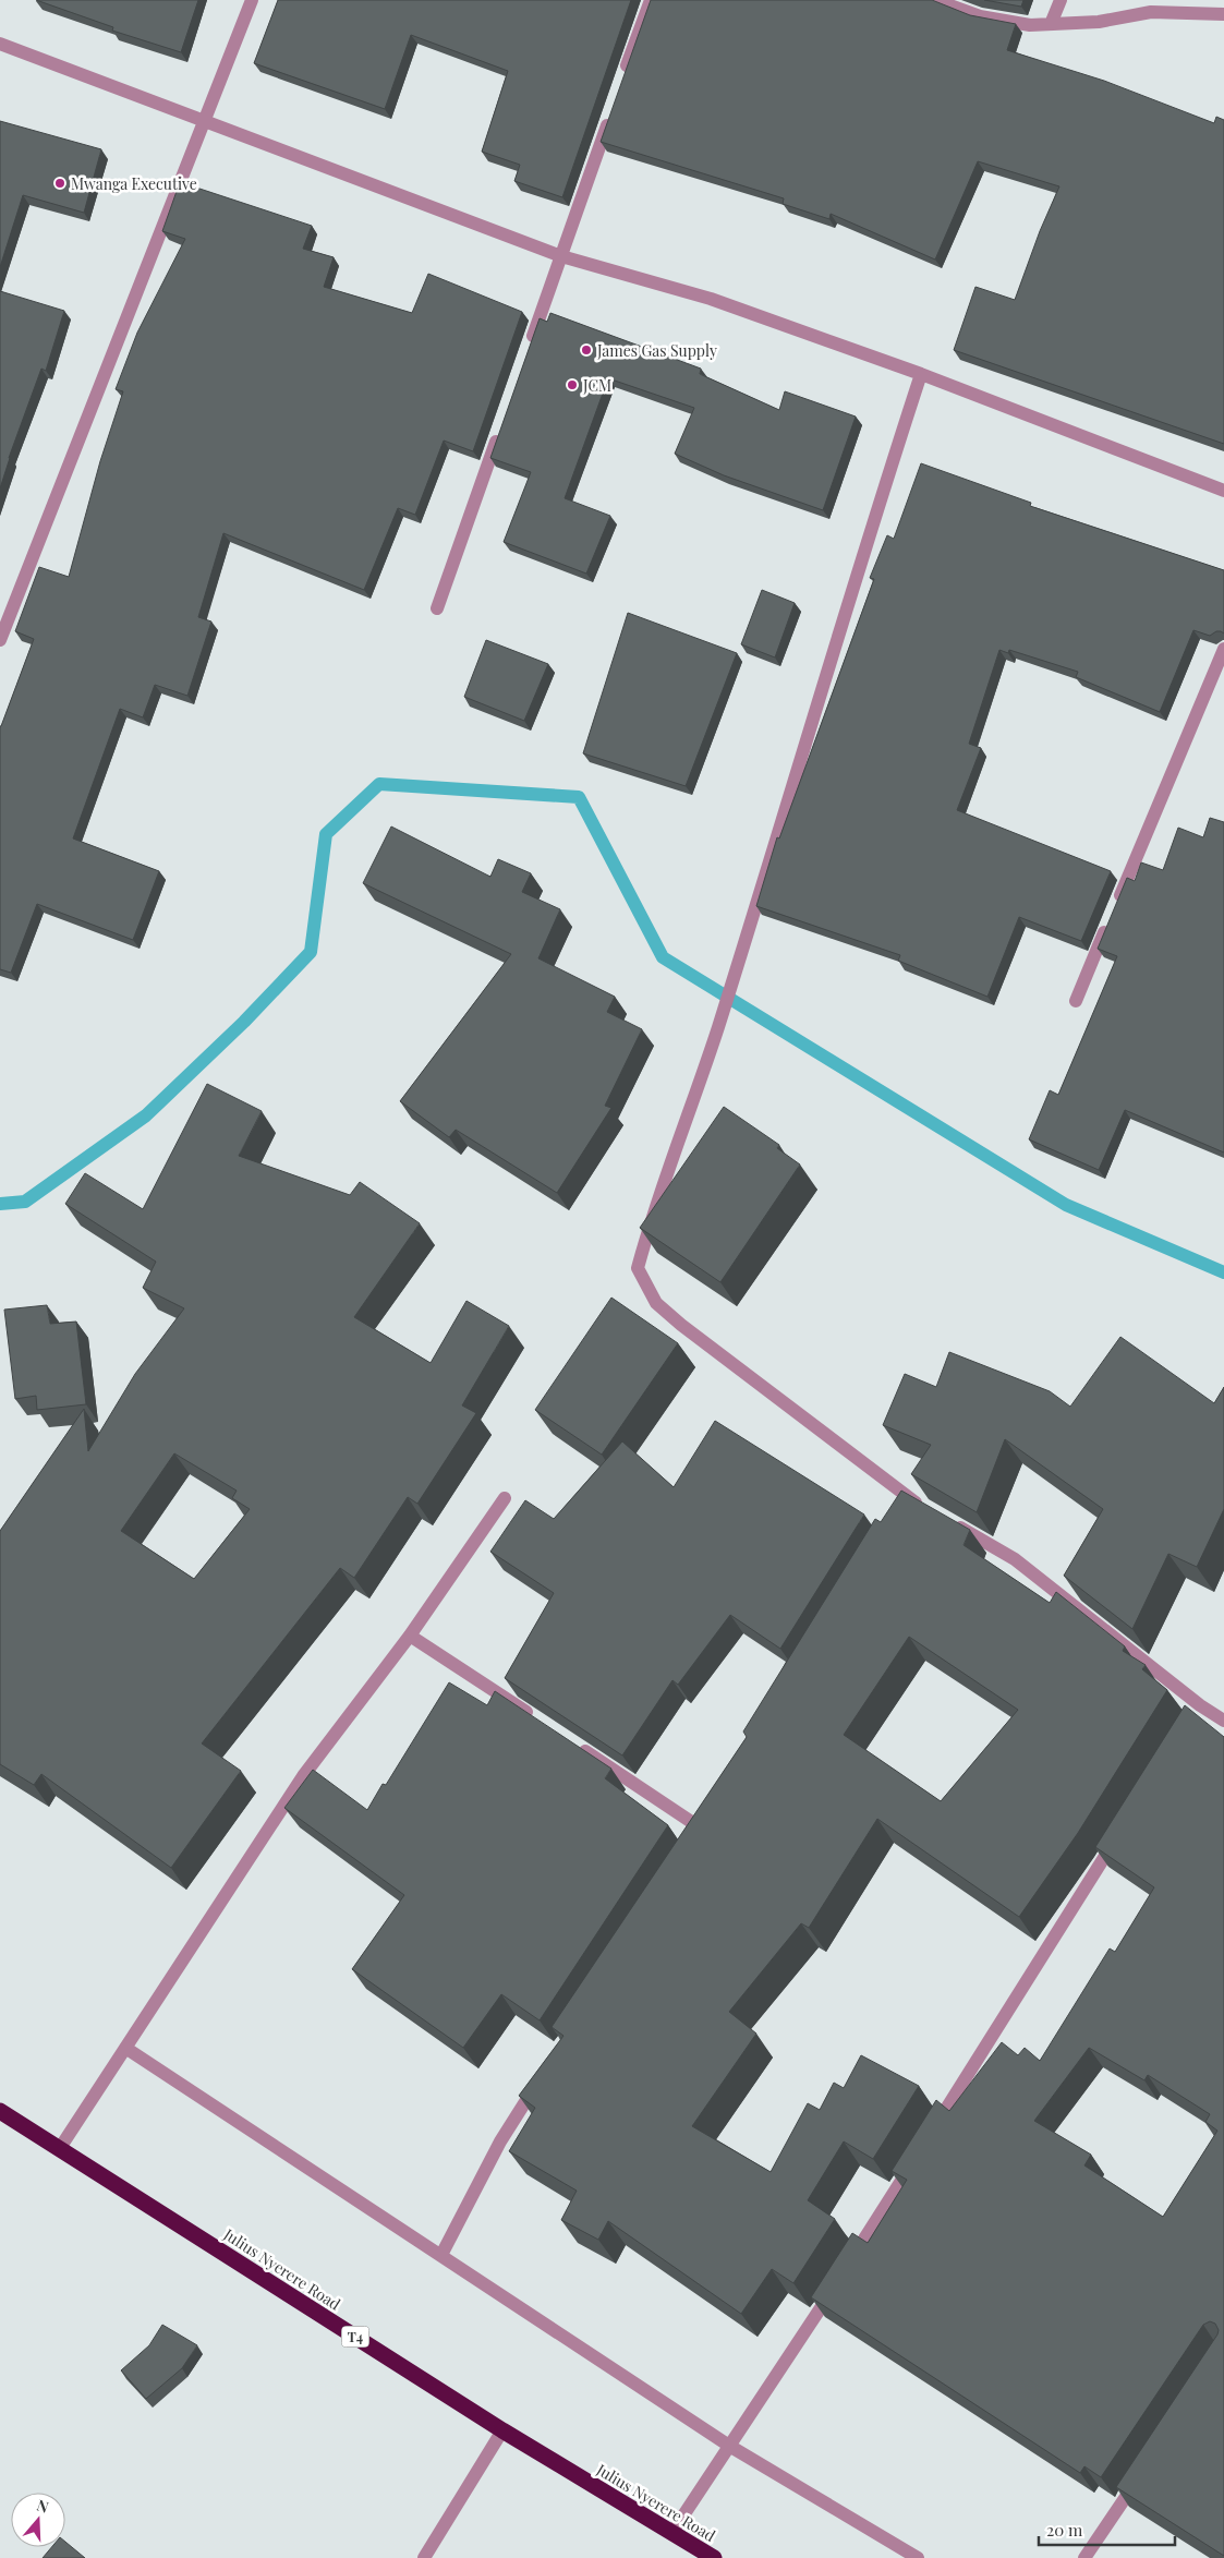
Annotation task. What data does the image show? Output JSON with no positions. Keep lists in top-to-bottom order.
{
  "streets": {
    "highway": ["Julius Nyerere Road", "T4"]
  },
  "places": ["Mwanga Executive", "James Gas Supply", "JCM"],
  "scale_bar": "20 m",
  "north": "top"
}
